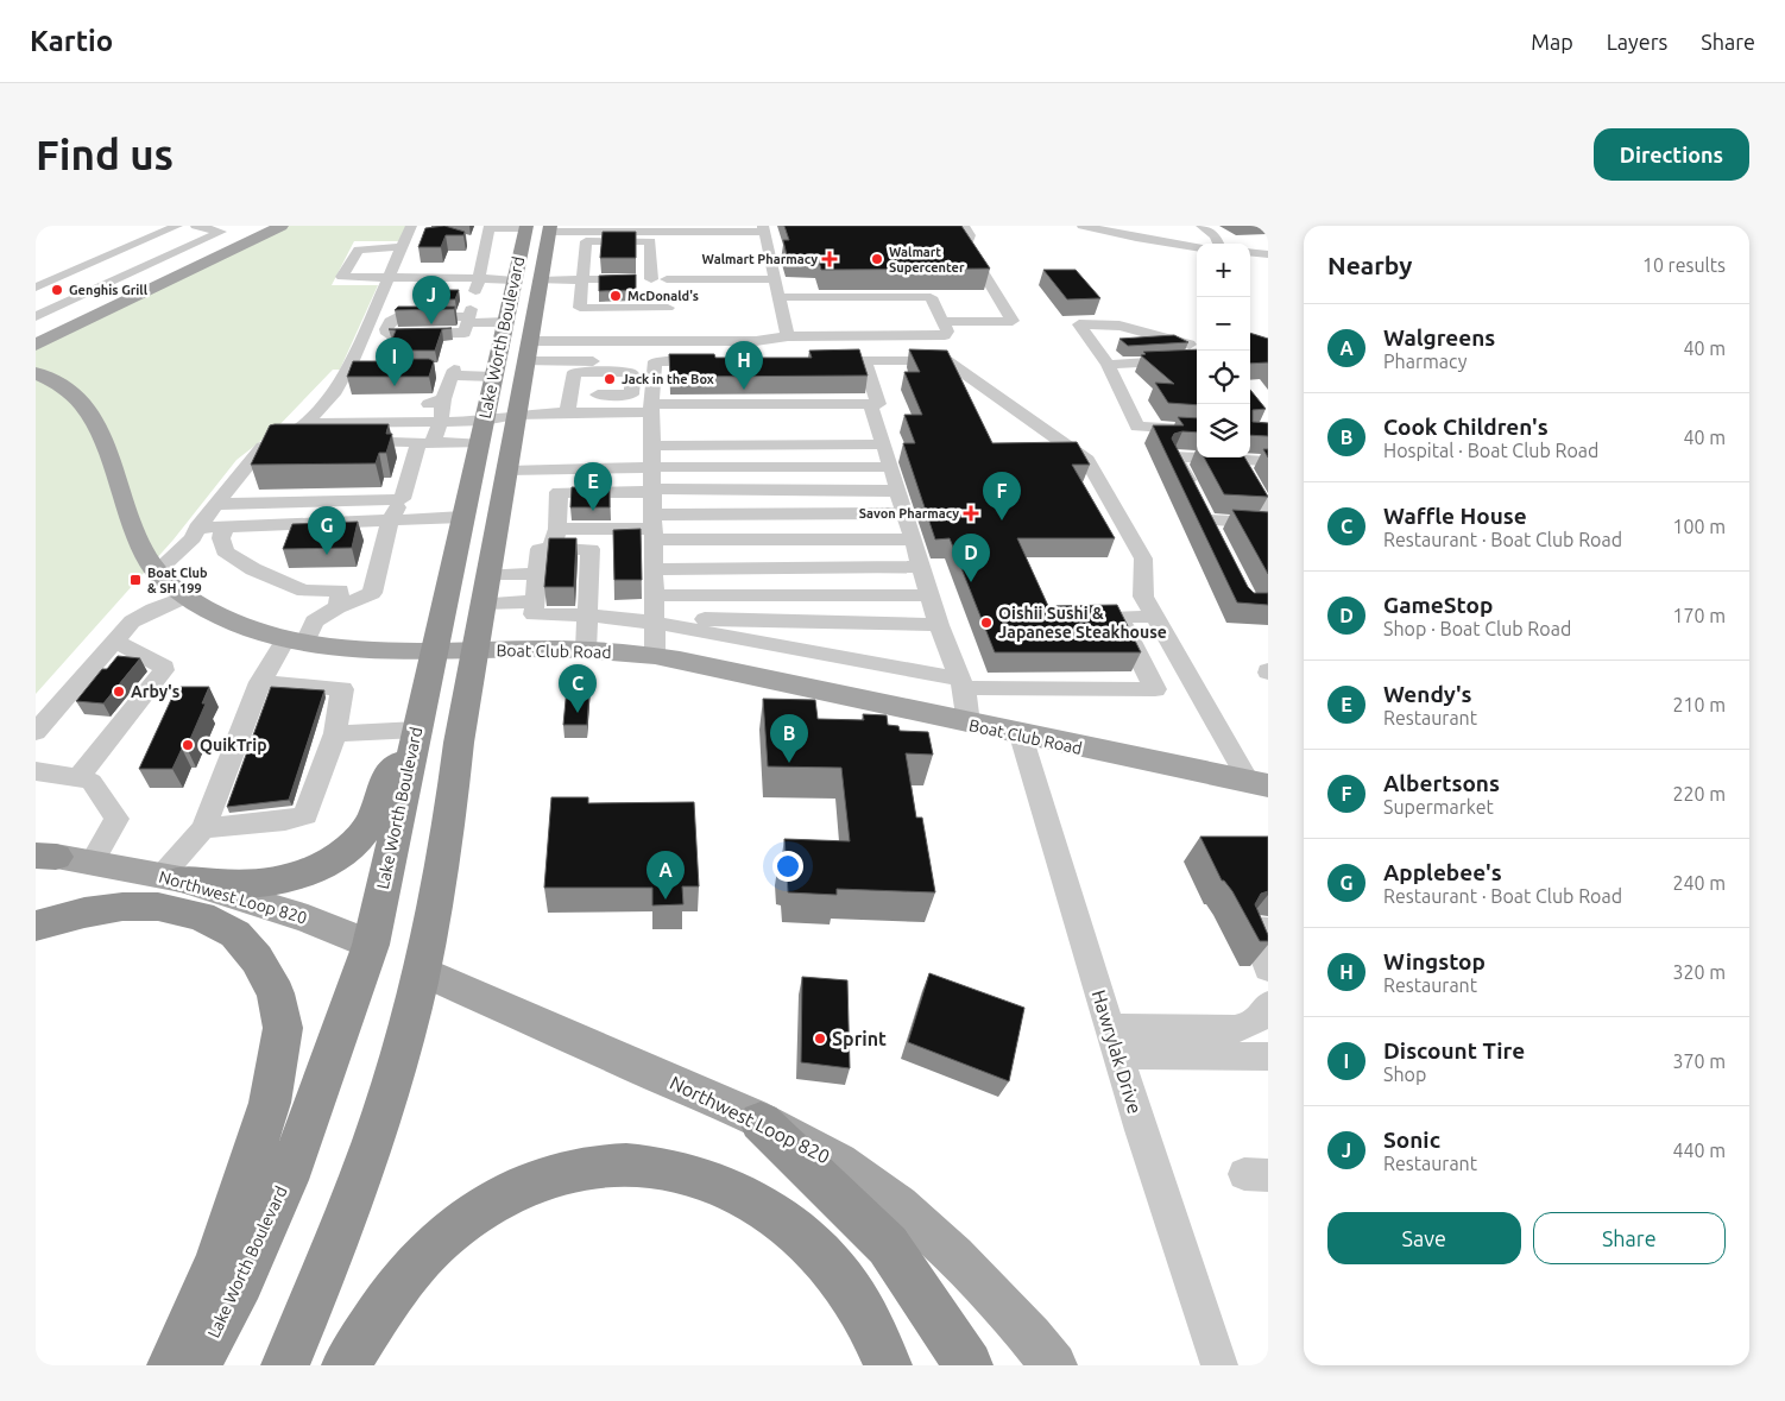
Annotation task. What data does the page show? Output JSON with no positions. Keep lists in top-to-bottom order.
{
  "streets": {
    "highway": ["Lake Worth Boulevard"],
    "main road": ["Boat Club Road", "Northwest Loop 820"],
    "street": ["Hawrylak Drive"]
  },
  "crossings": [
    ["Lake Worth Boulevard", "Boat Club Road"],
    ["Lake Worth Boulevard", "Northwest Loop 820"],
    ["Boat Club Road", "Hawrylak Drive"]
  ],
  "places": {
    "health": ["Walmart Pharmacy", "Savon Pharmacy"],
    "other": [
      "Walmart Supercenter",
      "Genghis Grill",
      "McDonald's",
      "Jack in the Box",
      "Oishii Sushi & Japanese Steakhouse",
      "Arby's",
      "QuikTrip",
      "Sprint"
    ],
    "transit": ["Boat Club & SH 199"]
  },
  "page": {
    "header": "Kartio",
    "nav": ["Map", "Layers", "Share"],
    "buttons": [
      "Directions",
      ["Save", "Share"]
    ],
    "title": "Find us",
    "heading": ["Nearby", "10 results"],
    "map_buttons": ["+", "−"],
    "pins": [
      "J",
      "I",
      "H",
      "E",
      "F",
      "G",
      "D",
      "C",
      "B",
      "A"
    ],
    "list": [
      {
        "mark": "A",
        "name": "Walgreens",
        "note": "Pharmacy",
        "value": "40 m"
      },
      {
        "mark": "B",
        "name": "Cook Children's",
        "note": "Hospital · Boat Club Road",
        "value": "40 m"
      },
      {
        "mark": "C",
        "name": "Waffle House",
        "note": "Restaurant · Boat Club Road",
        "value": "100 m"
      },
      {
        "mark": "D",
        "name": "GameStop",
        "note": "Shop · Boat Club Road",
        "value": "170 m"
      },
      {
        "mark": "E",
        "name": "Wendy's",
        "note": "Restaurant",
        "value": "210 m"
      },
      {
        "mark": "F",
        "name": "Albertsons",
        "note": "Supermarket",
        "value": "220 m"
      },
      {
        "mark": "G",
        "name": "Applebee's",
        "note": "Restaurant · Boat Club Road",
        "value": "240 m"
      },
      {
        "mark": "H",
        "name": "Wingstop",
        "note": "Restaurant",
        "value": "320 m"
      },
      {
        "mark": "I",
        "name": "Discount Tire",
        "note": "Shop",
        "value": "370 m"
      },
      {
        "mark": "J",
        "name": "Sonic",
        "note": "Restaurant",
        "value": "440 m"
      }
    ]
  }
}
